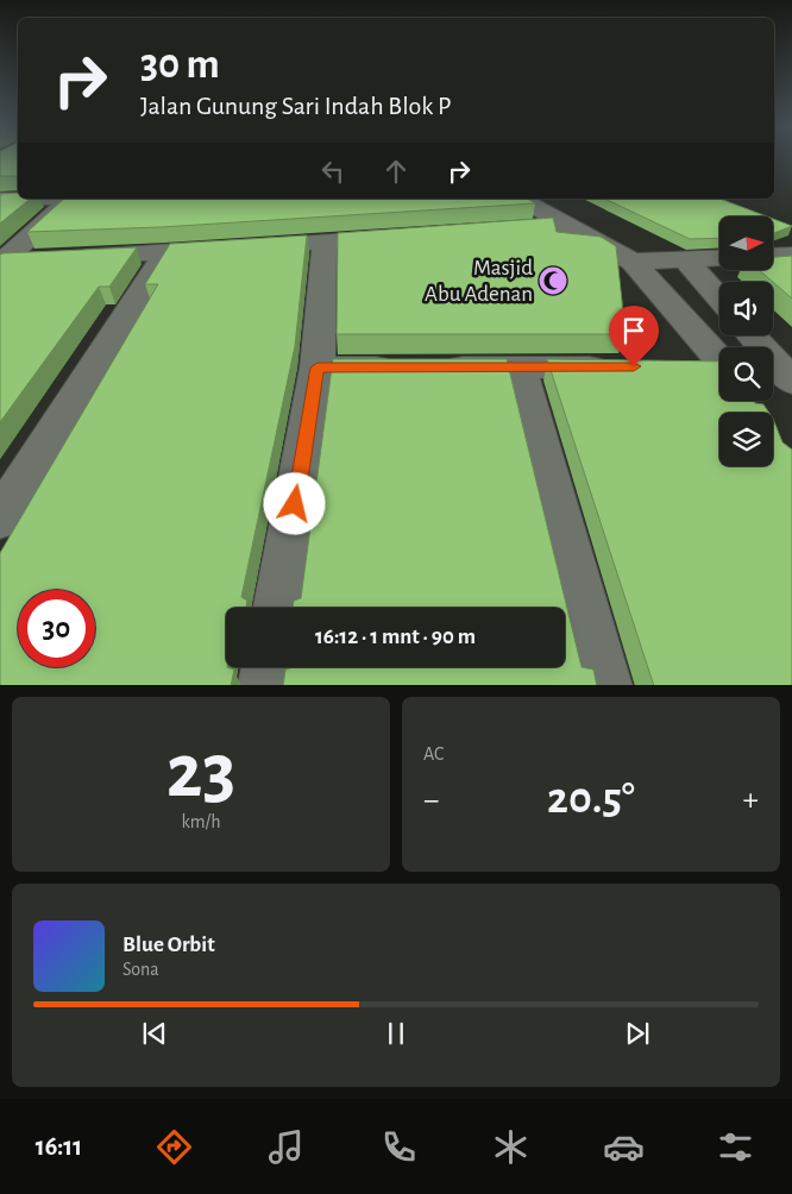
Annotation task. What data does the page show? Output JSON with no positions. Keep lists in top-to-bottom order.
{
  "places": {
    "mosque": ["Masjid Abu Adenan"]
  },
  "north": "right",
  "page": {
    "turn": ["30 m", "Jalan Gunung Sari Indah Blok P"],
    "limit": "30",
    "trip": "16:12 · 1 mnt · 90 m",
    "tile": [
      ["23", "km/h"],
      "AC"
    ],
    "heat": ["−", "20.5°", "+"],
    "song": ["Blue Orbit", "Sona"],
    "tabs": "16:11"
  }
}
